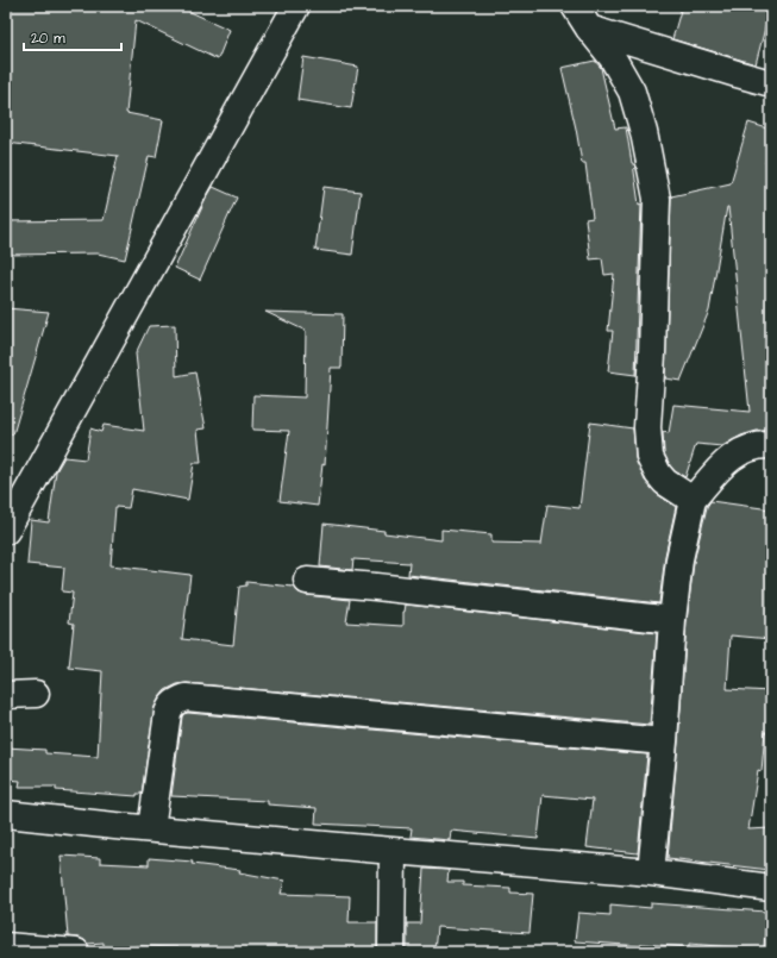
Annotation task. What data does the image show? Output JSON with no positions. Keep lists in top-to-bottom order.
{
  "scale_bar": "20 m"
}
